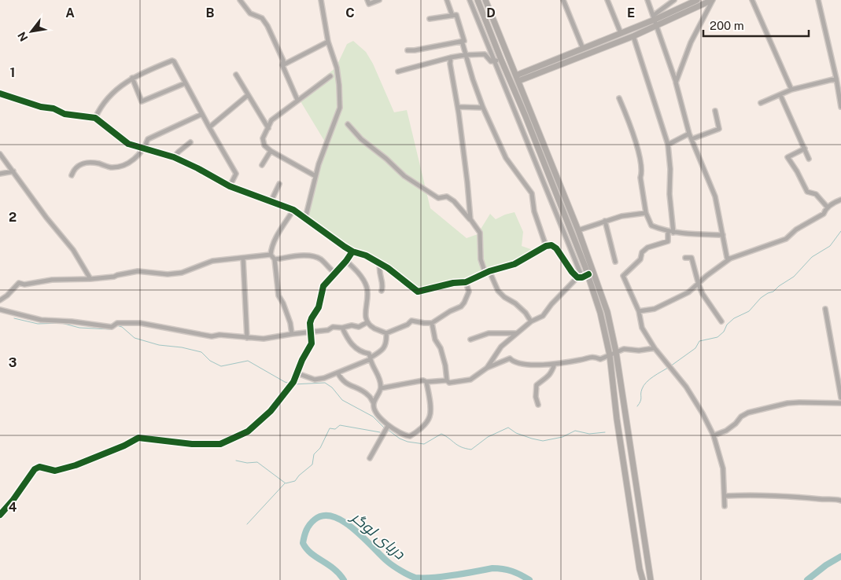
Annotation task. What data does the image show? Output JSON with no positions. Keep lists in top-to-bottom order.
{
  "water": ["دریای لوگر"],
  "scale_bar": "200 m",
  "north": "bottom left",
  "grid": {
    "columns": [
      "A",
      "B",
      "C",
      "D",
      "E"
    ],
    "rows": [
      "1",
      "2",
      "3",
      "4"
    ]
  }
}
